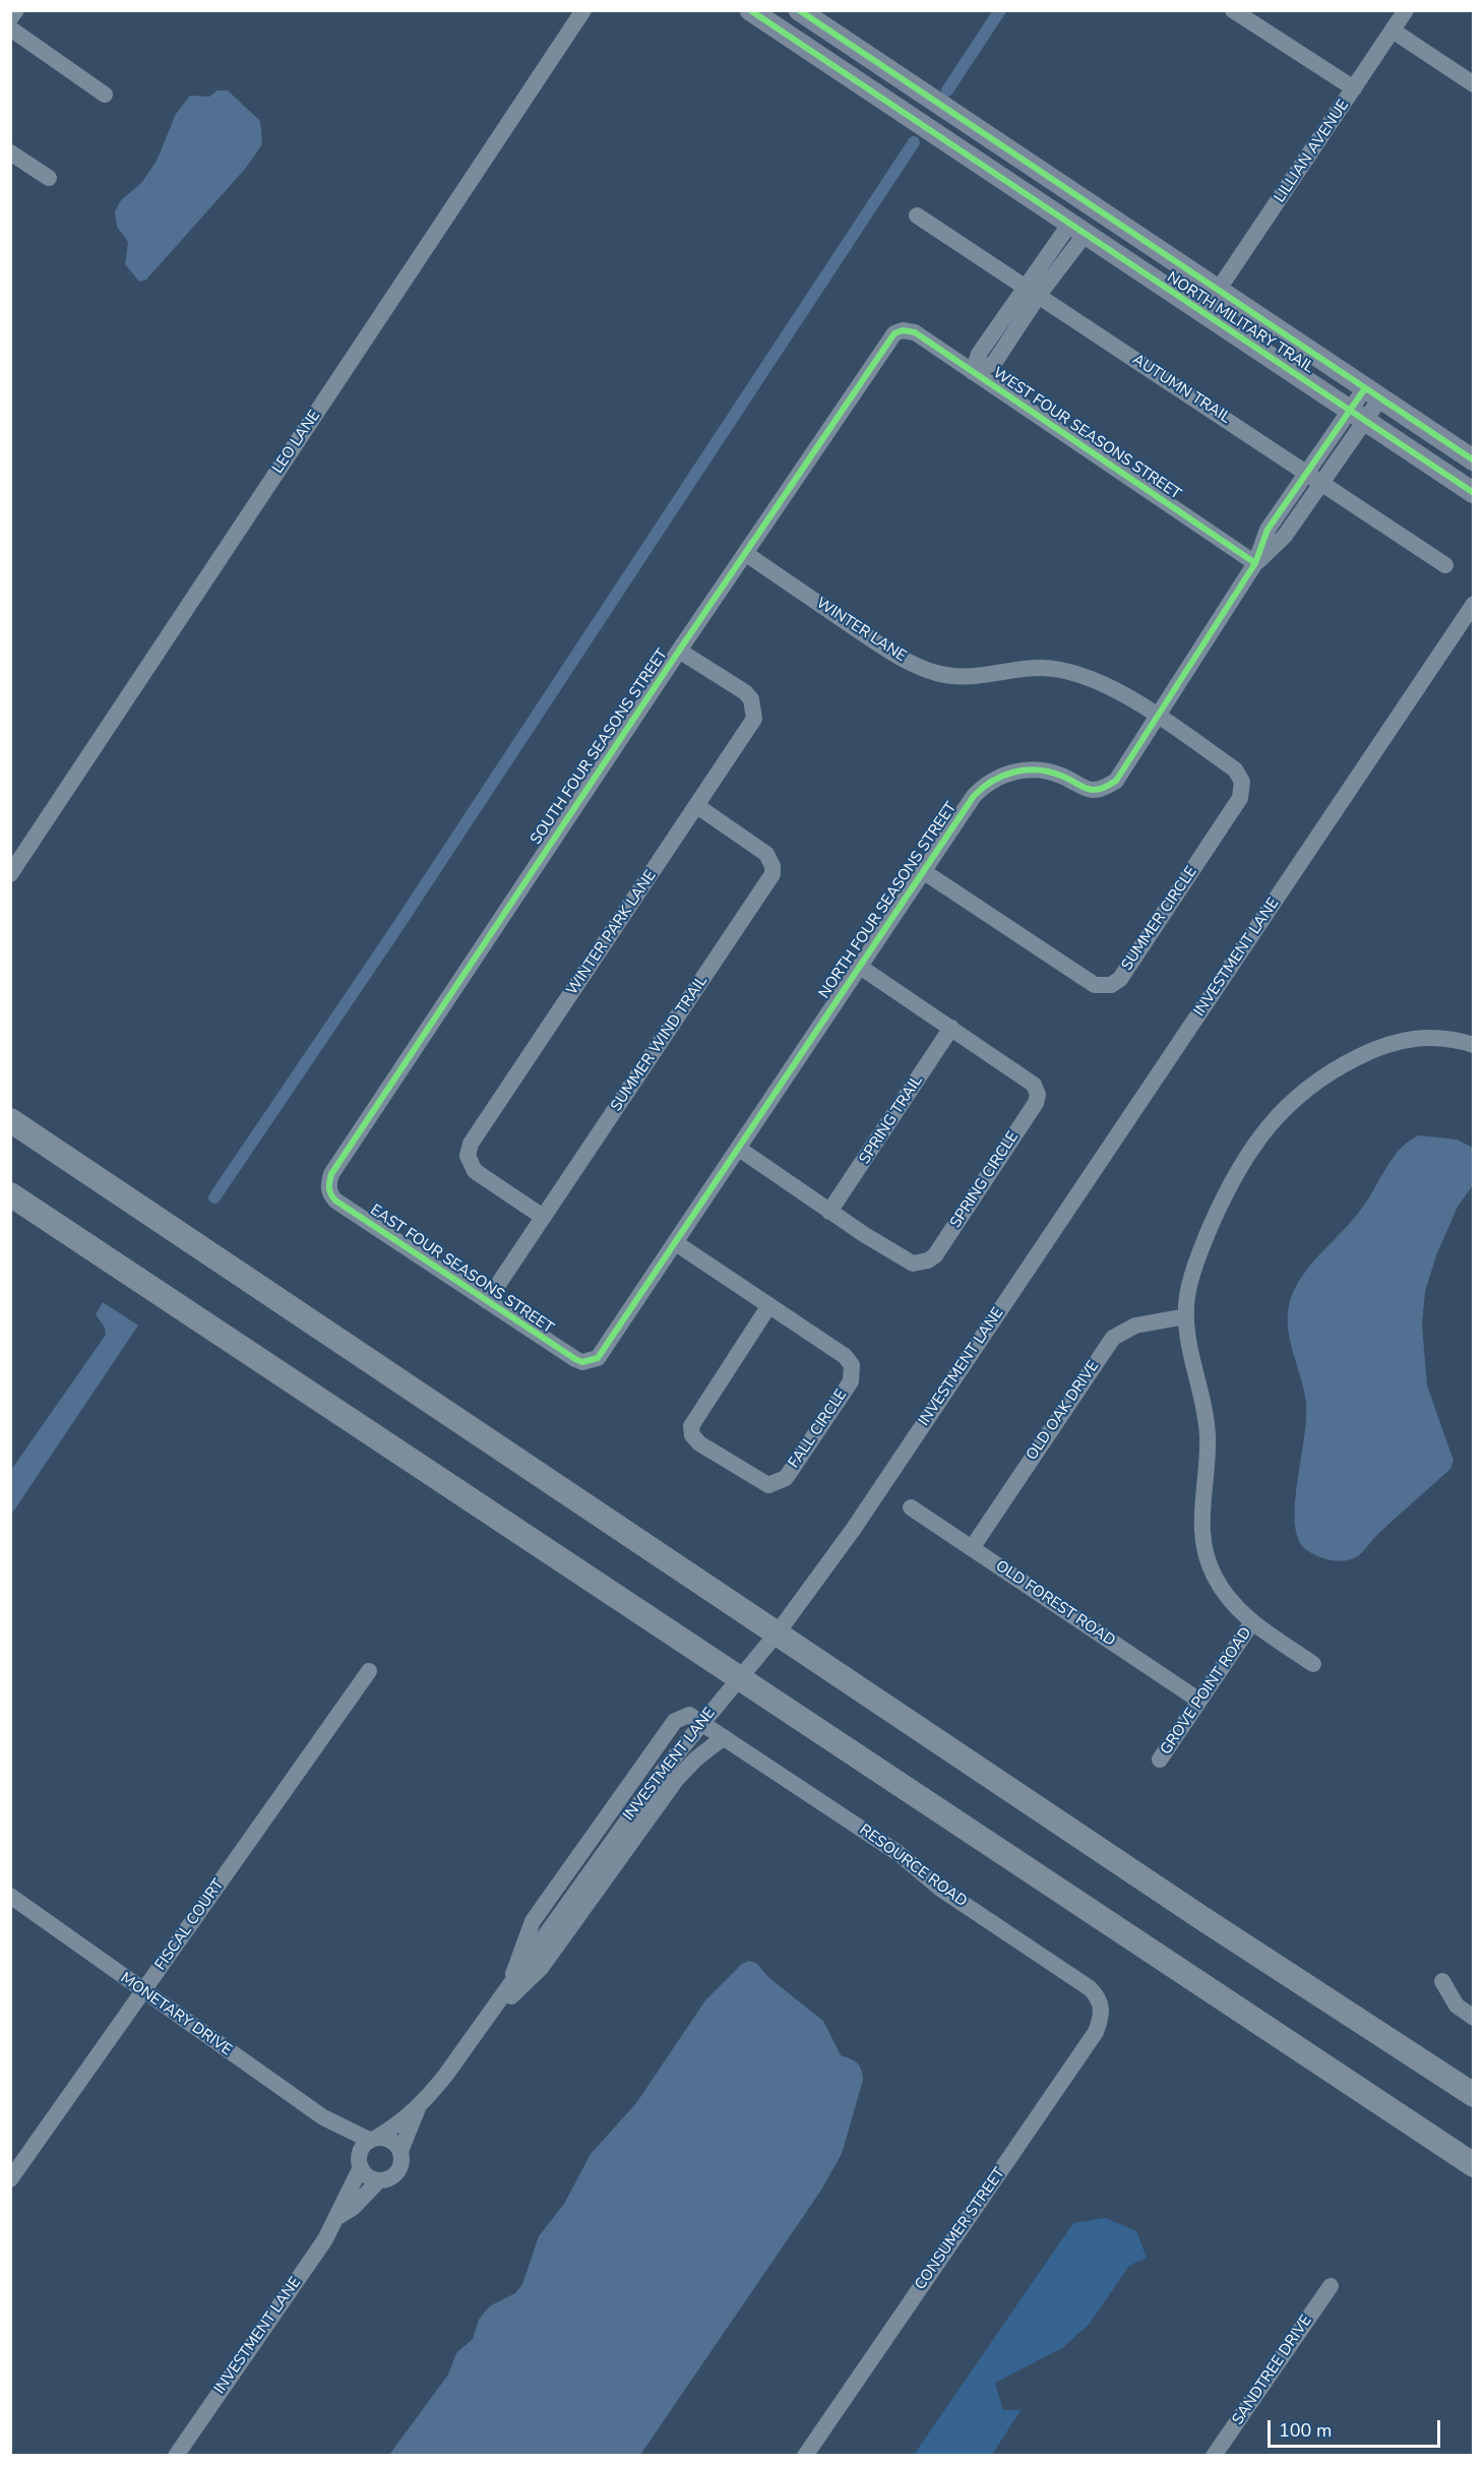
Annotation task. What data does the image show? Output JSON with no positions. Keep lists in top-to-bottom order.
{
  "streets": {
    "main road": ["NORTH MILITARY TRAIL"],
    "street": [
      "LILLIAN AVENUE",
      "AUTUMN TRAIL",
      "WEST FOUR SEASONS STREET",
      "LEO LANE",
      "WINTER LANE",
      "SOUTH FOUR SEASONS STREET",
      "NORTH FOUR SEASONS STREET",
      "SUMMER CIRCLE",
      "WINTER PARK LANE",
      "INVESTMENT LANE",
      "SUMMER WIND TRAIL",
      "SPRING TRAIL",
      "SPRING CIRCLE",
      "EAST FOUR SEASONS STREET",
      "OLD OAK DRIVE",
      "FALL CIRCLE",
      "OLD FOREST ROAD",
      "GROVE POINT ROAD",
      "RESOURCE ROAD",
      "FISCAL COURT",
      "MONETARY DRIVE",
      "CONSUMER STREET",
      "SANDTREE DRIVE"
    ]
  },
  "crossings": [
    ["LILLIAN AVENUE", "NORTH MILITARY TRAIL"],
    ["NORTH MILITARY TRAIL", "NORTH FOUR SEASONS STREET"],
    ["AUTUMN TRAIL", "NORTH FOUR SEASONS STREET"],
    ["WEST FOUR SEASONS STREET", "SOUTH FOUR SEASONS STREET"],
    ["WEST FOUR SEASONS STREET", "NORTH FOUR SEASONS STREET"],
    ["WINTER LANE", "SOUTH FOUR SEASONS STREET"],
    ["WINTER LANE", "NORTH FOUR SEASONS STREET"],
    ["WINTER LANE", "SUMMER CIRCLE"],
    ["SOUTH FOUR SEASONS STREET", "WINTER PARK LANE"],
    ["SOUTH FOUR SEASONS STREET", "EAST FOUR SEASONS STREET"],
    ["NORTH FOUR SEASONS STREET", "SUMMER CIRCLE"],
    ["NORTH FOUR SEASONS STREET", "SPRING CIRCLE"],
    ["NORTH FOUR SEASONS STREET", "EAST FOUR SEASONS STREET"],
    ["NORTH FOUR SEASONS STREET", "FALL CIRCLE"],
    ["WINTER PARK LANE", "SUMMER WIND TRAIL"],
    ["INVESTMENT LANE", "RESOURCE ROAD"],
    ["INVESTMENT LANE", "MONETARY DRIVE"],
    ["SUMMER WIND TRAIL", "EAST FOUR SEASONS STREET"],
    ["SPRING TRAIL", "SPRING CIRCLE"],
    ["OLD OAK DRIVE", "OLD FOREST ROAD"],
    ["OLD FOREST ROAD", "GROVE POINT ROAD"],
    ["RESOURCE ROAD", "CONSUMER STREET"],
    ["FISCAL COURT", "MONETARY DRIVE"]
  ],
  "scale_bar": "100 m"
}
